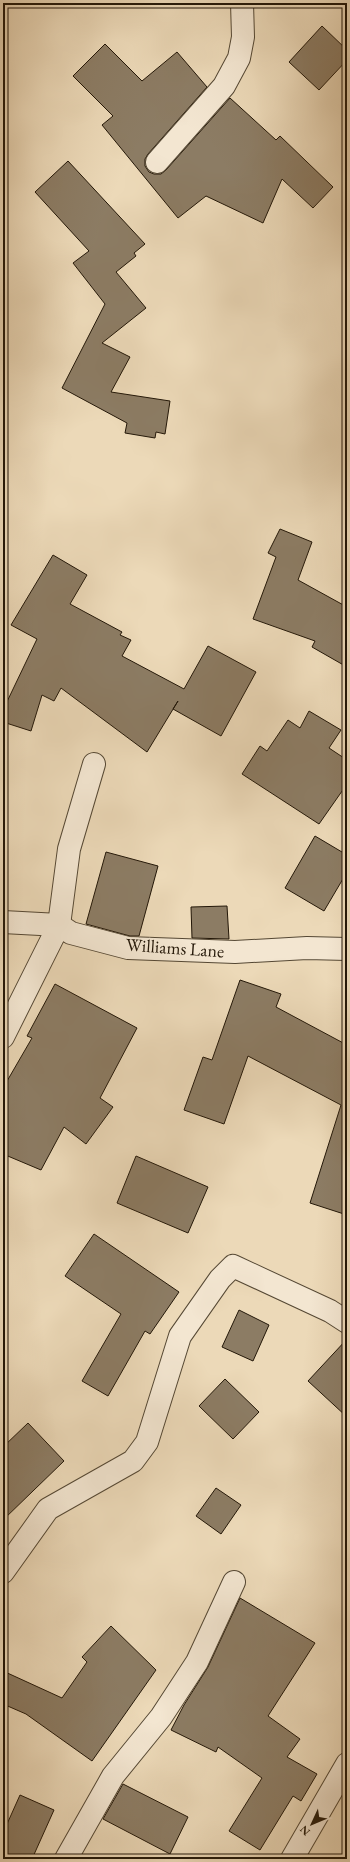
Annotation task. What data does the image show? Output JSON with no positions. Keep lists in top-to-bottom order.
{
  "streets": {
    "street": ["Williams Lane"]
  },
  "north": "bottom left"
}
